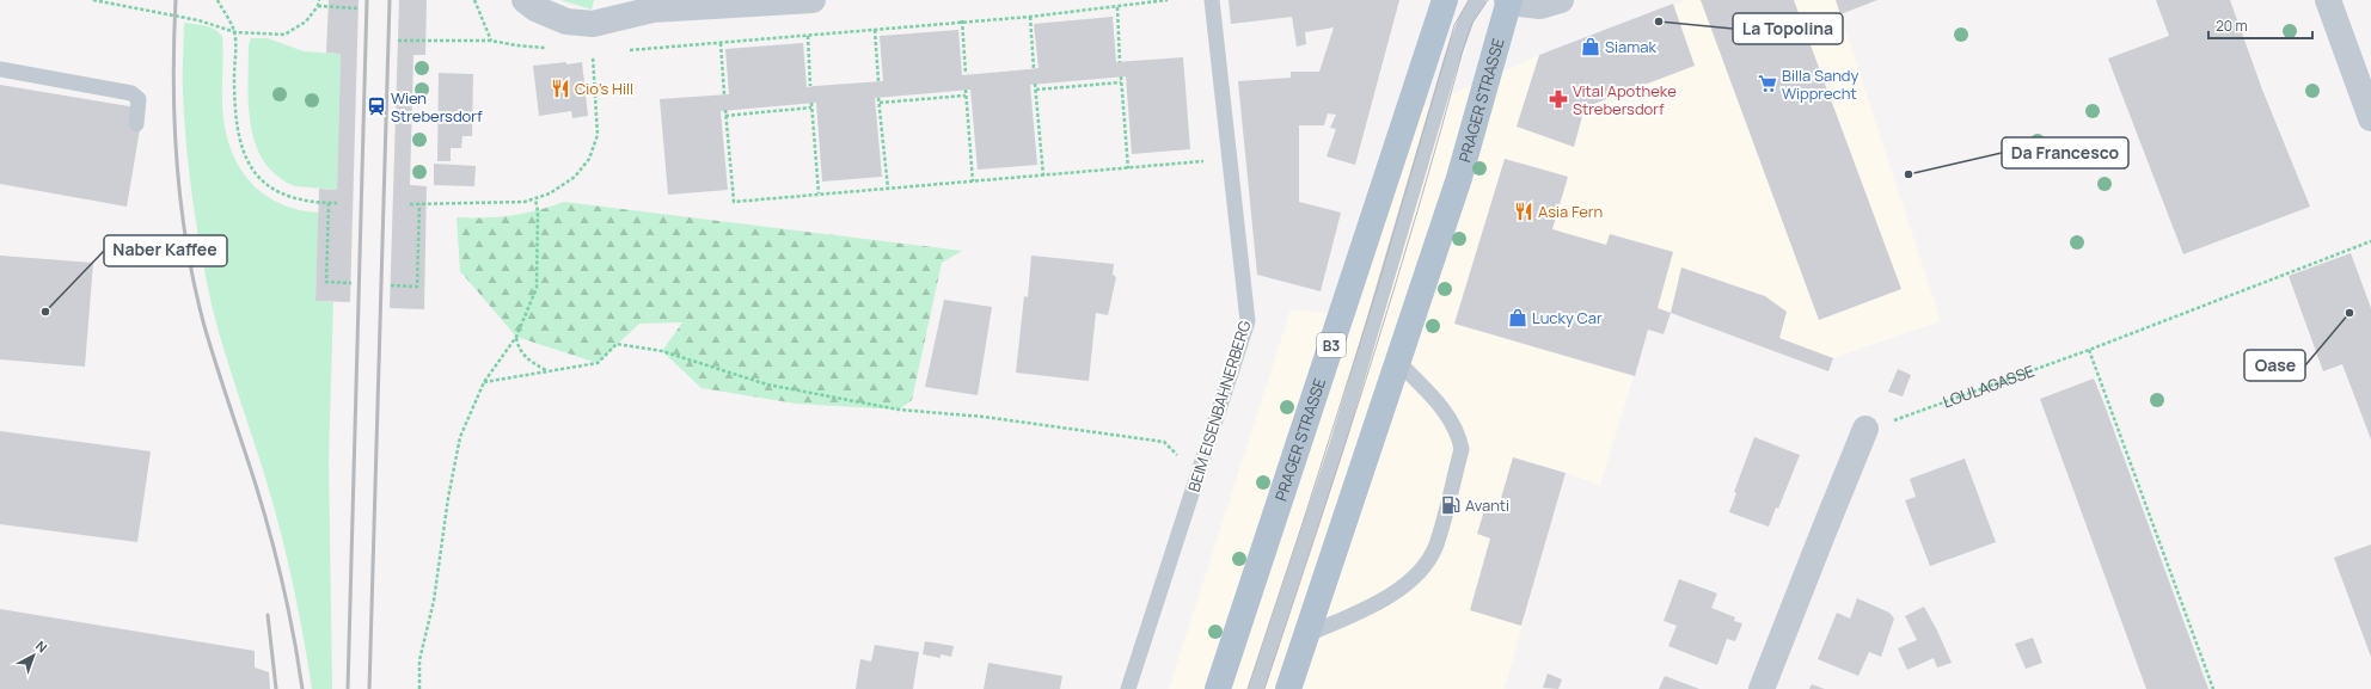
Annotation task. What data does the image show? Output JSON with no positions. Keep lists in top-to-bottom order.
{
  "streets": {
    "main road": ["PRAGER STRASSE", "B3"],
    "lane": ["BEIM EISENBAHNERBERG"],
    "path": ["LOULAGASSE"]
  },
  "places": {
    "other": [
      "La Topolina",
      "Da Francesco",
      "Naber Kaffee",
      "Oase"
    ],
    "shop": ["Siamak", "Lucky Car"],
    "supermarket": ["Billa Sandy Wipprecht"],
    "restaurant": ["Cio's Hill", "Asia Fern"],
    "pharmacy": ["Vital Apotheke Strebersdorf"],
    "station": ["Wien Strebersdorf"],
    "fuel station": ["Avanti"]
  },
  "scale_bar": "20 m",
  "north": "top right"
}
